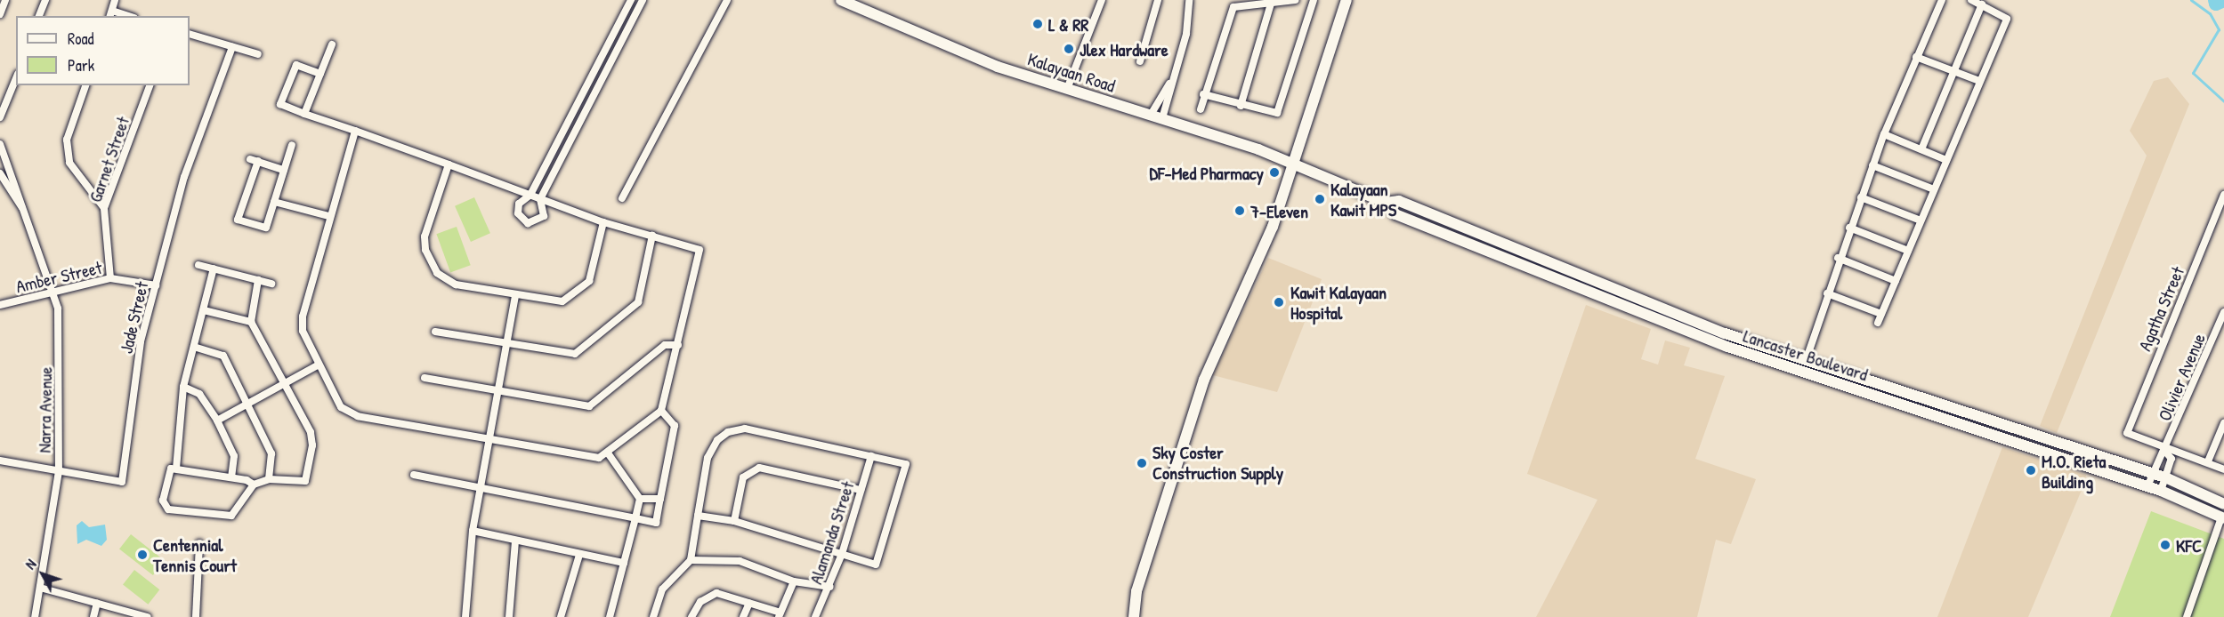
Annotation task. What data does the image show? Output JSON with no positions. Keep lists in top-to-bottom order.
{
  "streets": {
    "main road": ["Kalayaan Road", "Lancaster Boulevard"],
    "street": [
      "Garnet Street",
      "Amber Street",
      "Agatha Street",
      "Jade Street",
      "Olivier Avenue",
      "Narra Avenue",
      "Alamanda Street"
    ]
  },
  "crossings": [
    ["Kalayaan Road", "Lancaster Boulevard"],
    ["Garnet Street", "Amber Street"],
    ["Amber Street", "Jade Street"],
    ["Amber Street", "Narra Avenue"],
    ["Agatha Street", "Olivier Avenue"],
    ["Jade Street", "Narra Avenue"],
    ["Lancaster Boulevard", "Olivier Avenue"]
  ],
  "places": [
    "L & RR",
    "Jlex Hardware",
    "DF-Med Pharmacy",
    "Kalayaan Kawit MPS",
    "7-Eleven",
    "Kawit Kalayaan Hospital",
    "Sky Coster Construction Supply",
    "M.O. Rieta Building",
    "KFC",
    "Centennial Tennis Court"
  ],
  "legend": ["Road", "Park"],
  "north": "top left"
}
